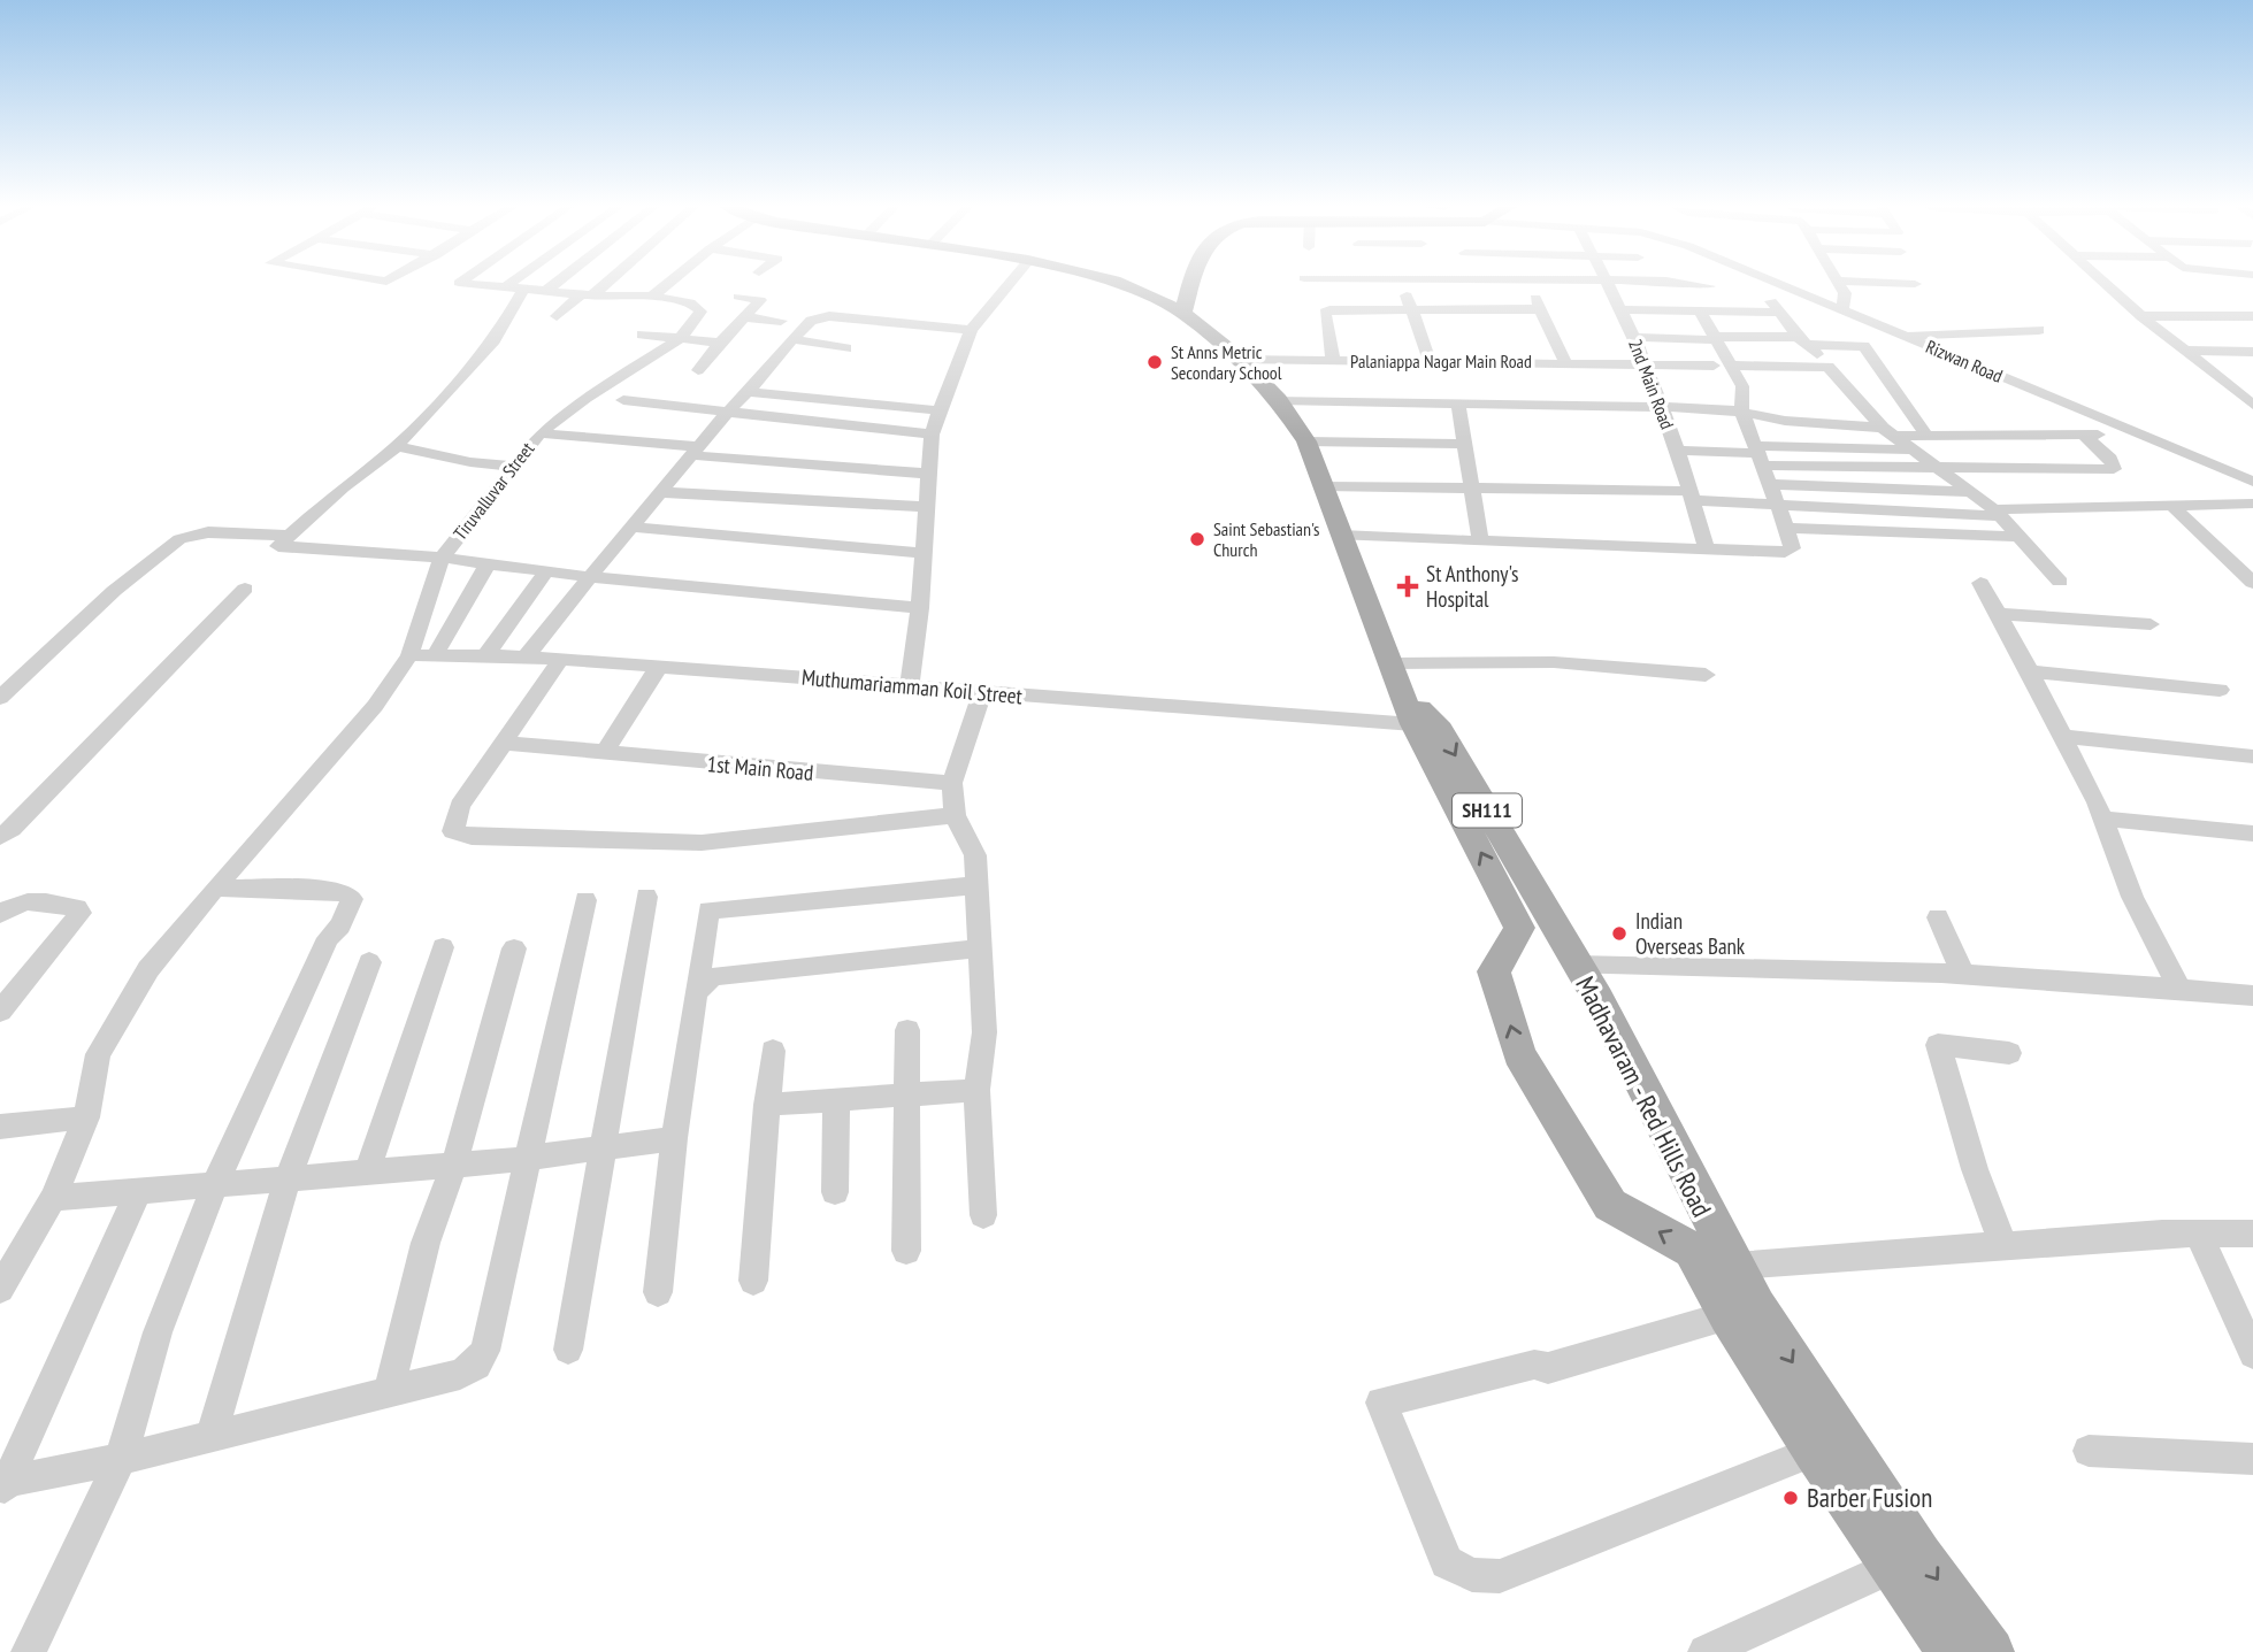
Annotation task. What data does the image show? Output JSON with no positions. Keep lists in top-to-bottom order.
{
  "streets": {
    "main road": ["SH111", "Madhavaram - Red Hills Road"],
    "street": [
      "Palaniappa Nagar Main Road",
      "Rizwan Road",
      "2nd Main Road",
      "Tiruvalluvar Street",
      "Muthumariamman Koil Street",
      "1st Main Road"
    ]
  },
  "crossings": [
    ["Palaniappa Nagar Main Road", "2nd Main Road"],
    ["Palaniappa Nagar Main Road", "Madhavaram - Red Hills Road"],
    ["Tiruvalluvar Street", "Muthumariamman Koil Street"],
    ["Muthumariamman Koil Street", "Madhavaram - Red Hills Road"]
  ],
  "places": {
    "other": [
      "St Anns Metric Secondary School",
      "Saint Sebastian's Church",
      "Indian Overseas Bank",
      "Barber Fusion"
    ],
    "health": ["St Anthony's Hospital"]
  }
}
